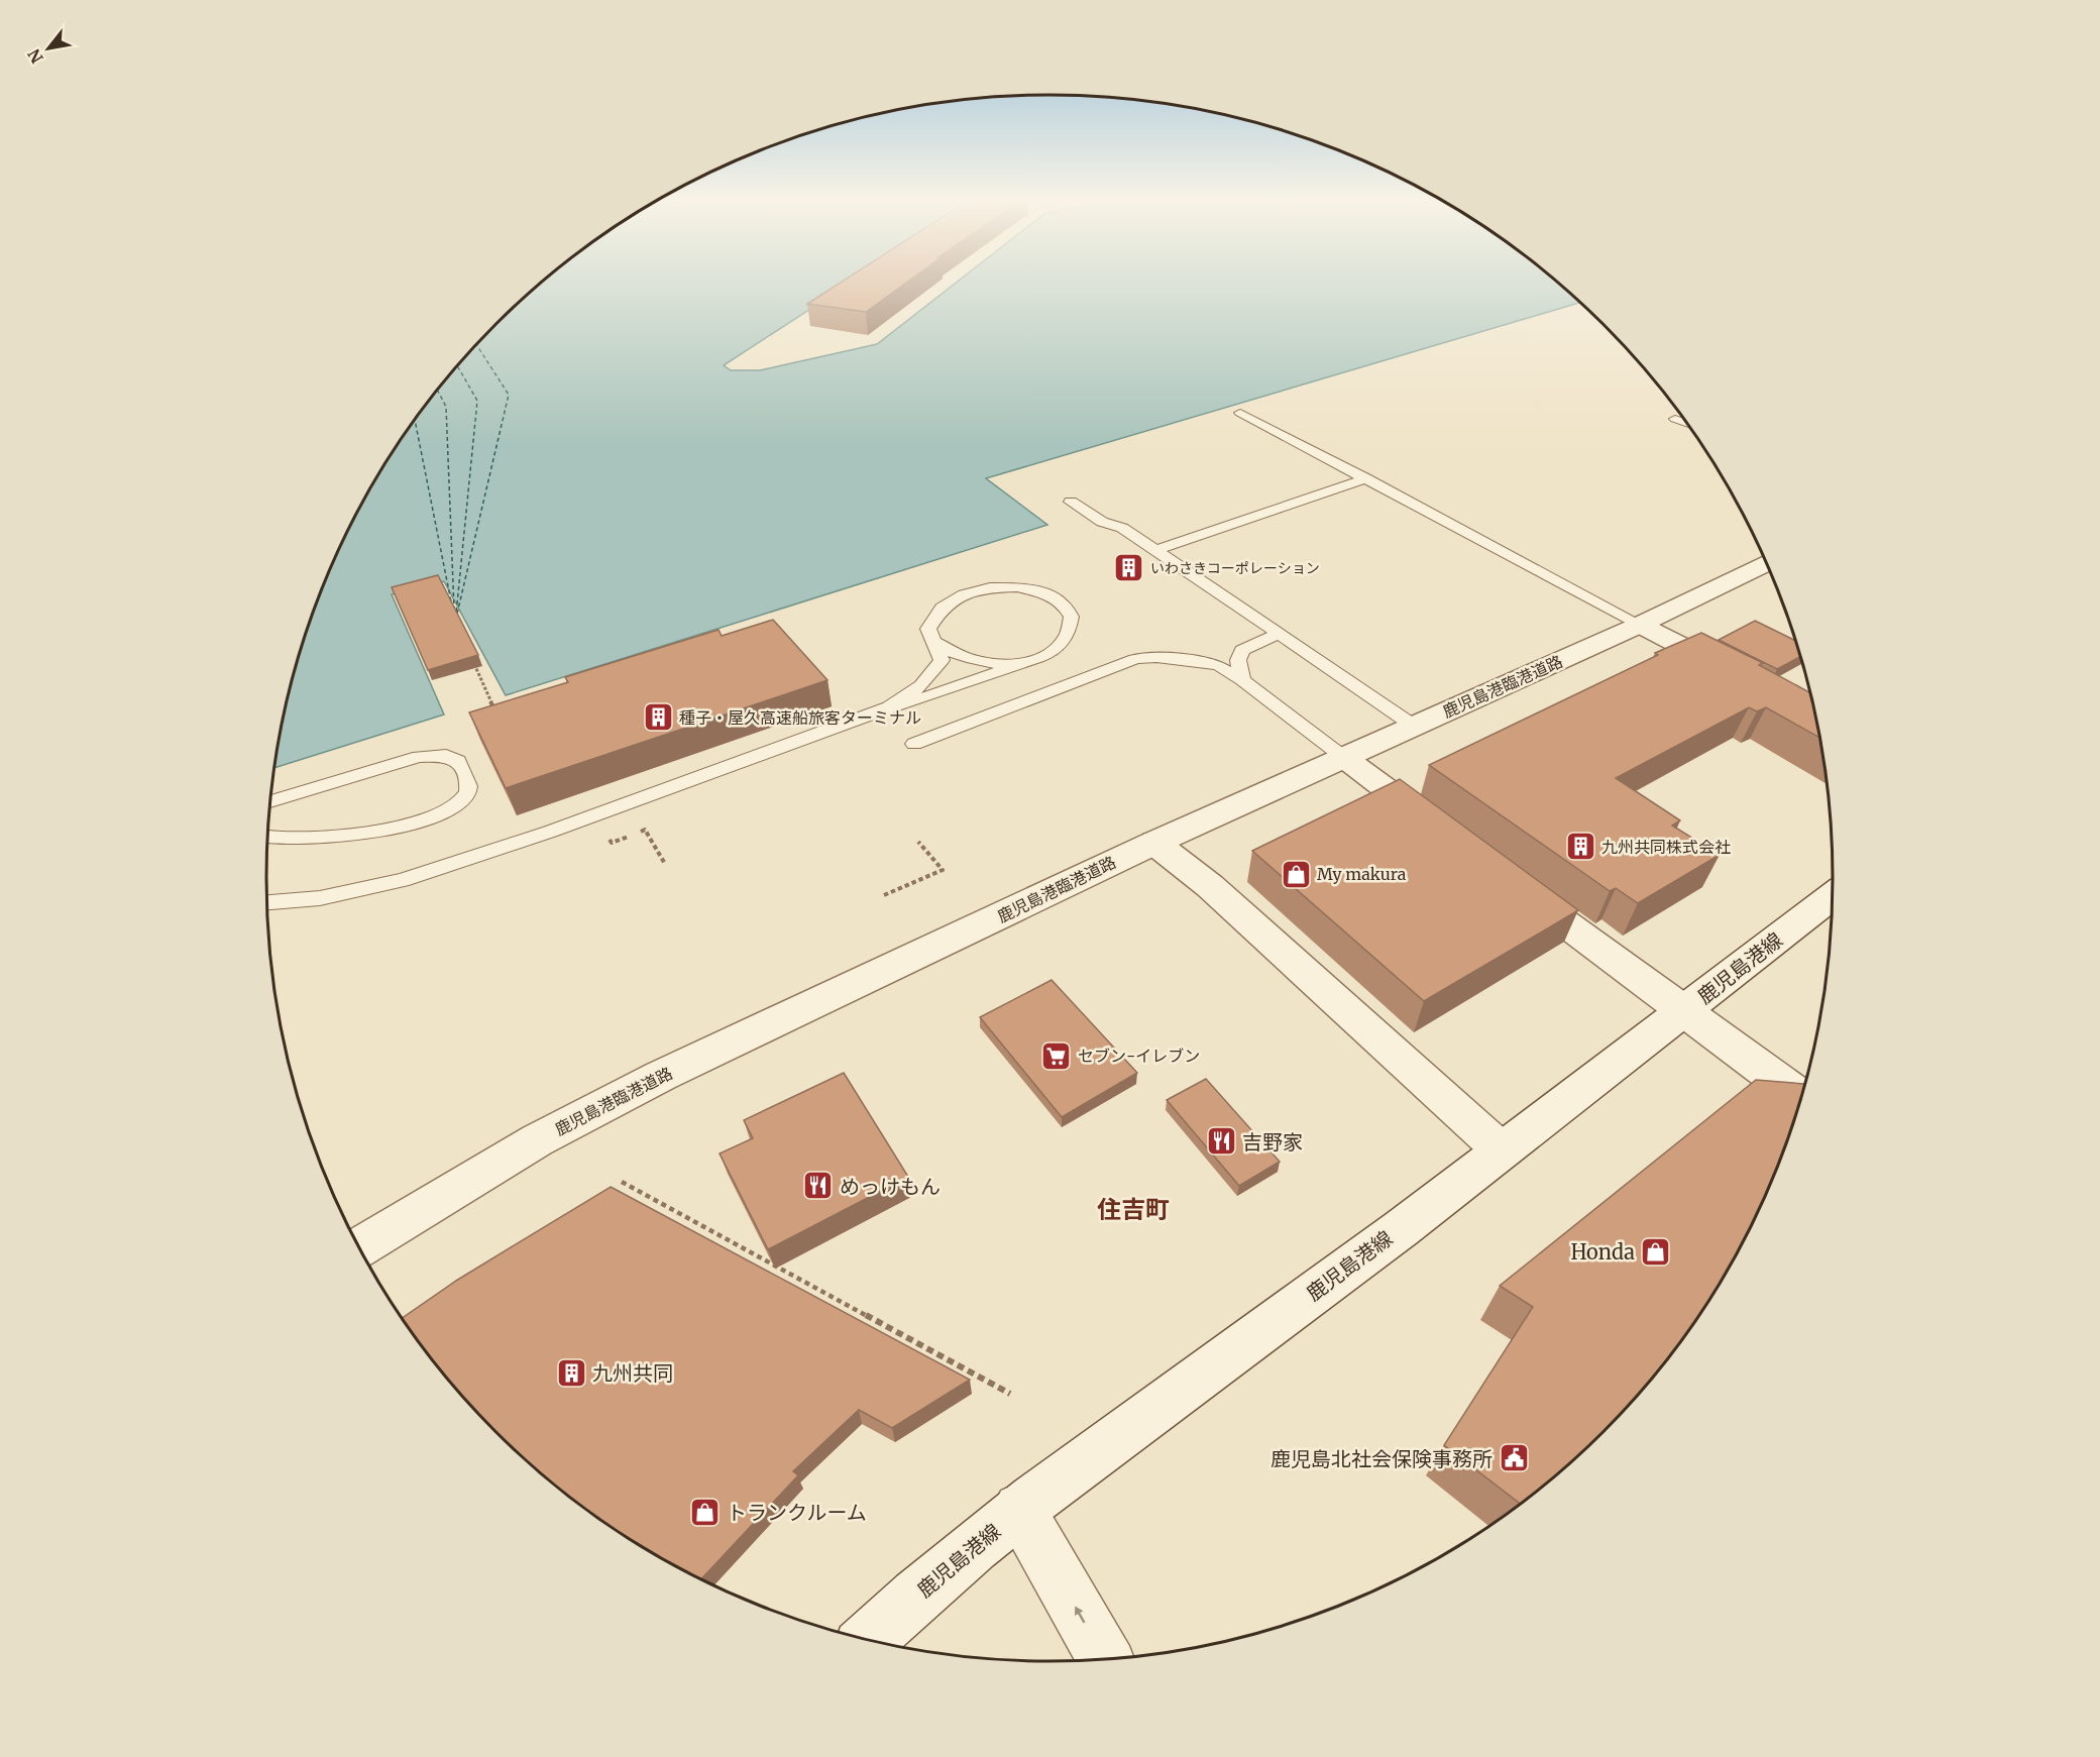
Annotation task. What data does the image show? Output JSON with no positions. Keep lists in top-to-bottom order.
{
  "streets": {
    "street": ["鹿児島港臨港道路", "鹿児島港線"]
  },
  "districts": ["住吉町"],
  "places": {
    "building": [
      "いわさきコーポレーション",
      "種子・屋久高速船旅客ターミナル",
      "九州共同株式会社",
      "九州共同"
    ],
    "shop": ["My makura", "Honda", "トランクルーム"],
    "supermarket": ["セブン-イレブン"],
    "restaurant": ["吉野家", "めっけもん"],
    "public building": ["鹿児島北社会保険事務所"]
  },
  "north": "bottom left"
}
